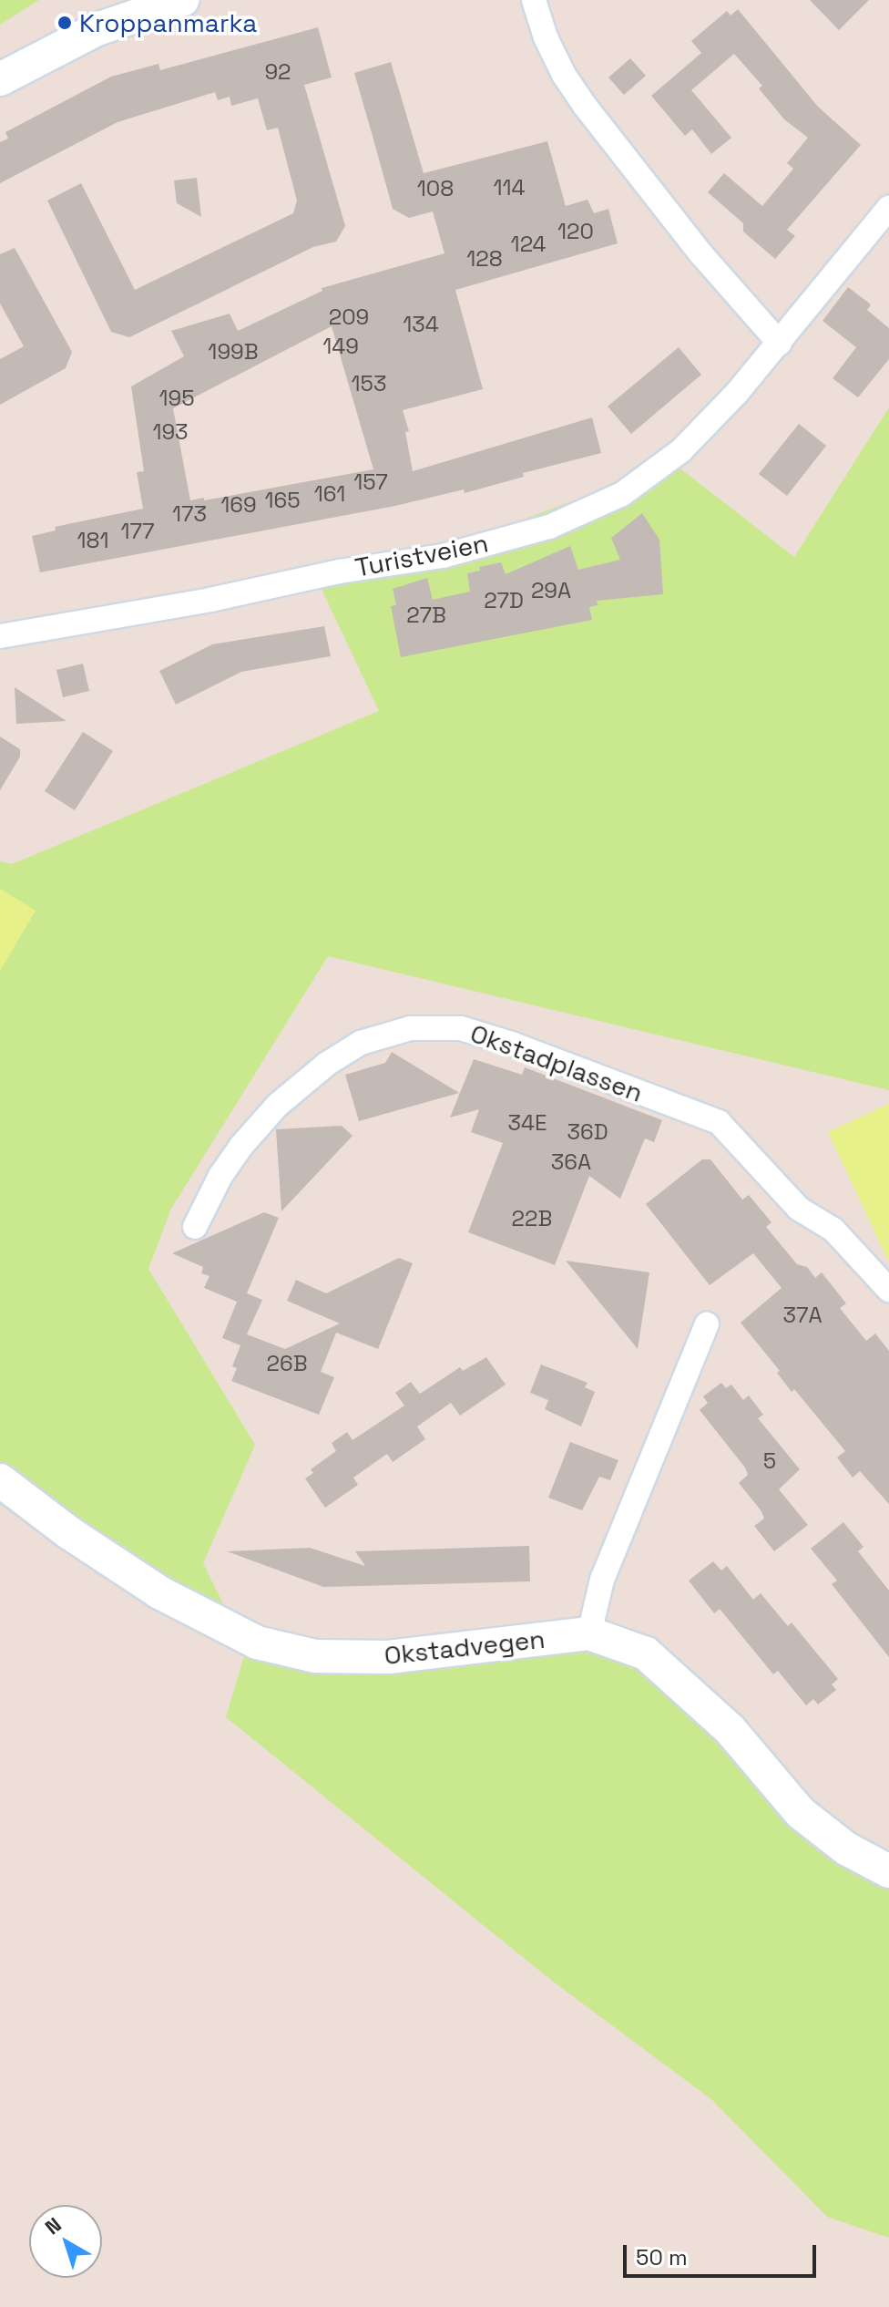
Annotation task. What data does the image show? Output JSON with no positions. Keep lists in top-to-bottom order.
{
  "streets": {
    "street": ["Turistveien", "Okstadplassen", "Okstadvegen"]
  },
  "places": ["Kroppanmarka"],
  "house_numbers": [
    "92",
    "114",
    "108",
    "120",
    "124",
    "128",
    "209",
    "134",
    "149",
    "199B",
    "153",
    "195",
    "193",
    "157",
    "161",
    "165",
    "169",
    "173",
    "177",
    "181",
    "29A",
    "27D",
    "27B",
    "34E",
    "36D",
    "36A",
    "22B",
    "37A",
    "26B",
    "5"
  ],
  "scale_bar": "50 m",
  "north": "top left"
}
